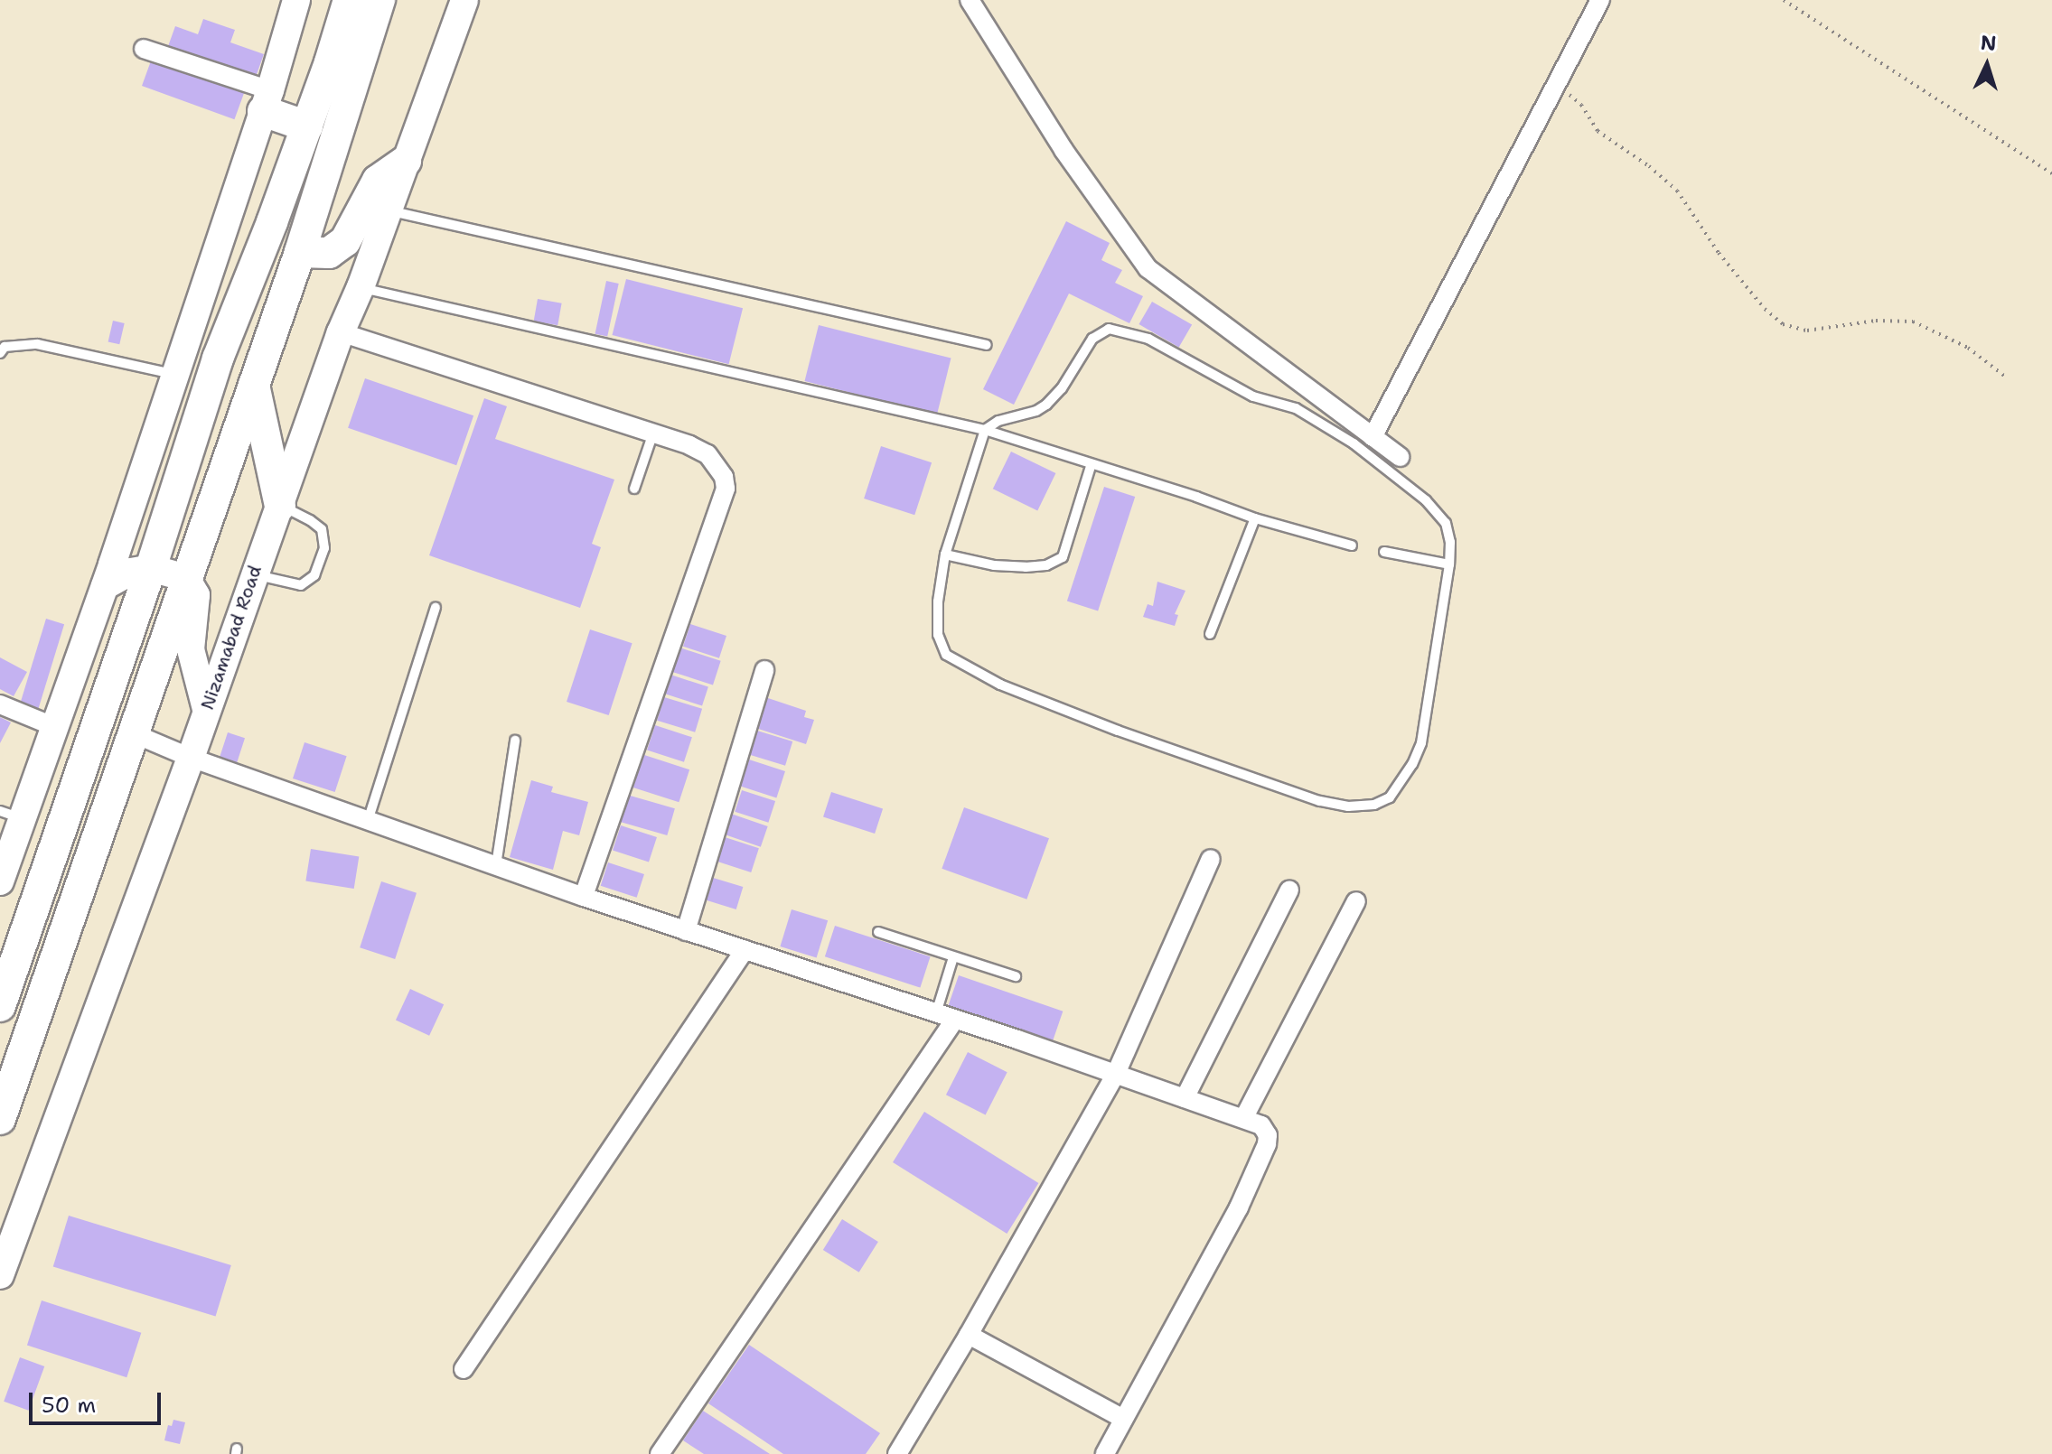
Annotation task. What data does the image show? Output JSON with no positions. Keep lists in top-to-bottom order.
{
  "streets": {
    "main road": ["Nizamabad Road"]
  },
  "scale_bar": "50 m",
  "north": "top"
}
